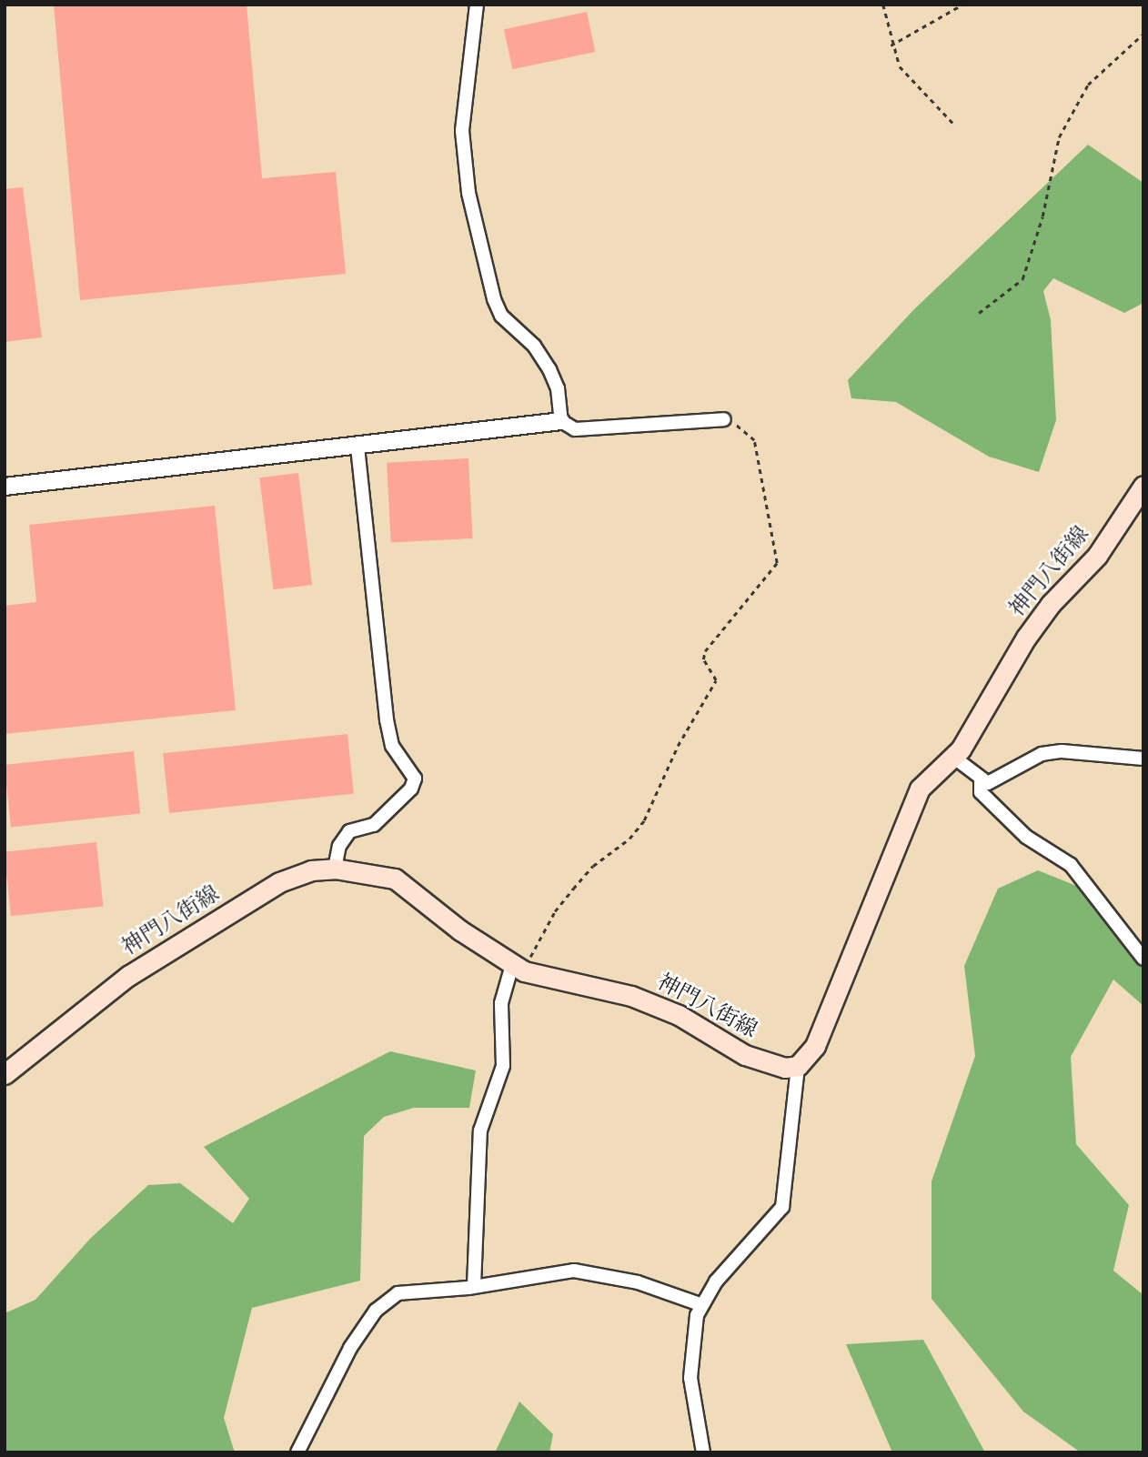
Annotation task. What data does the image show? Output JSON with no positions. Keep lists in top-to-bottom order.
{
  "streets": {
    "main road": ["神門八街線"]
  }
}
